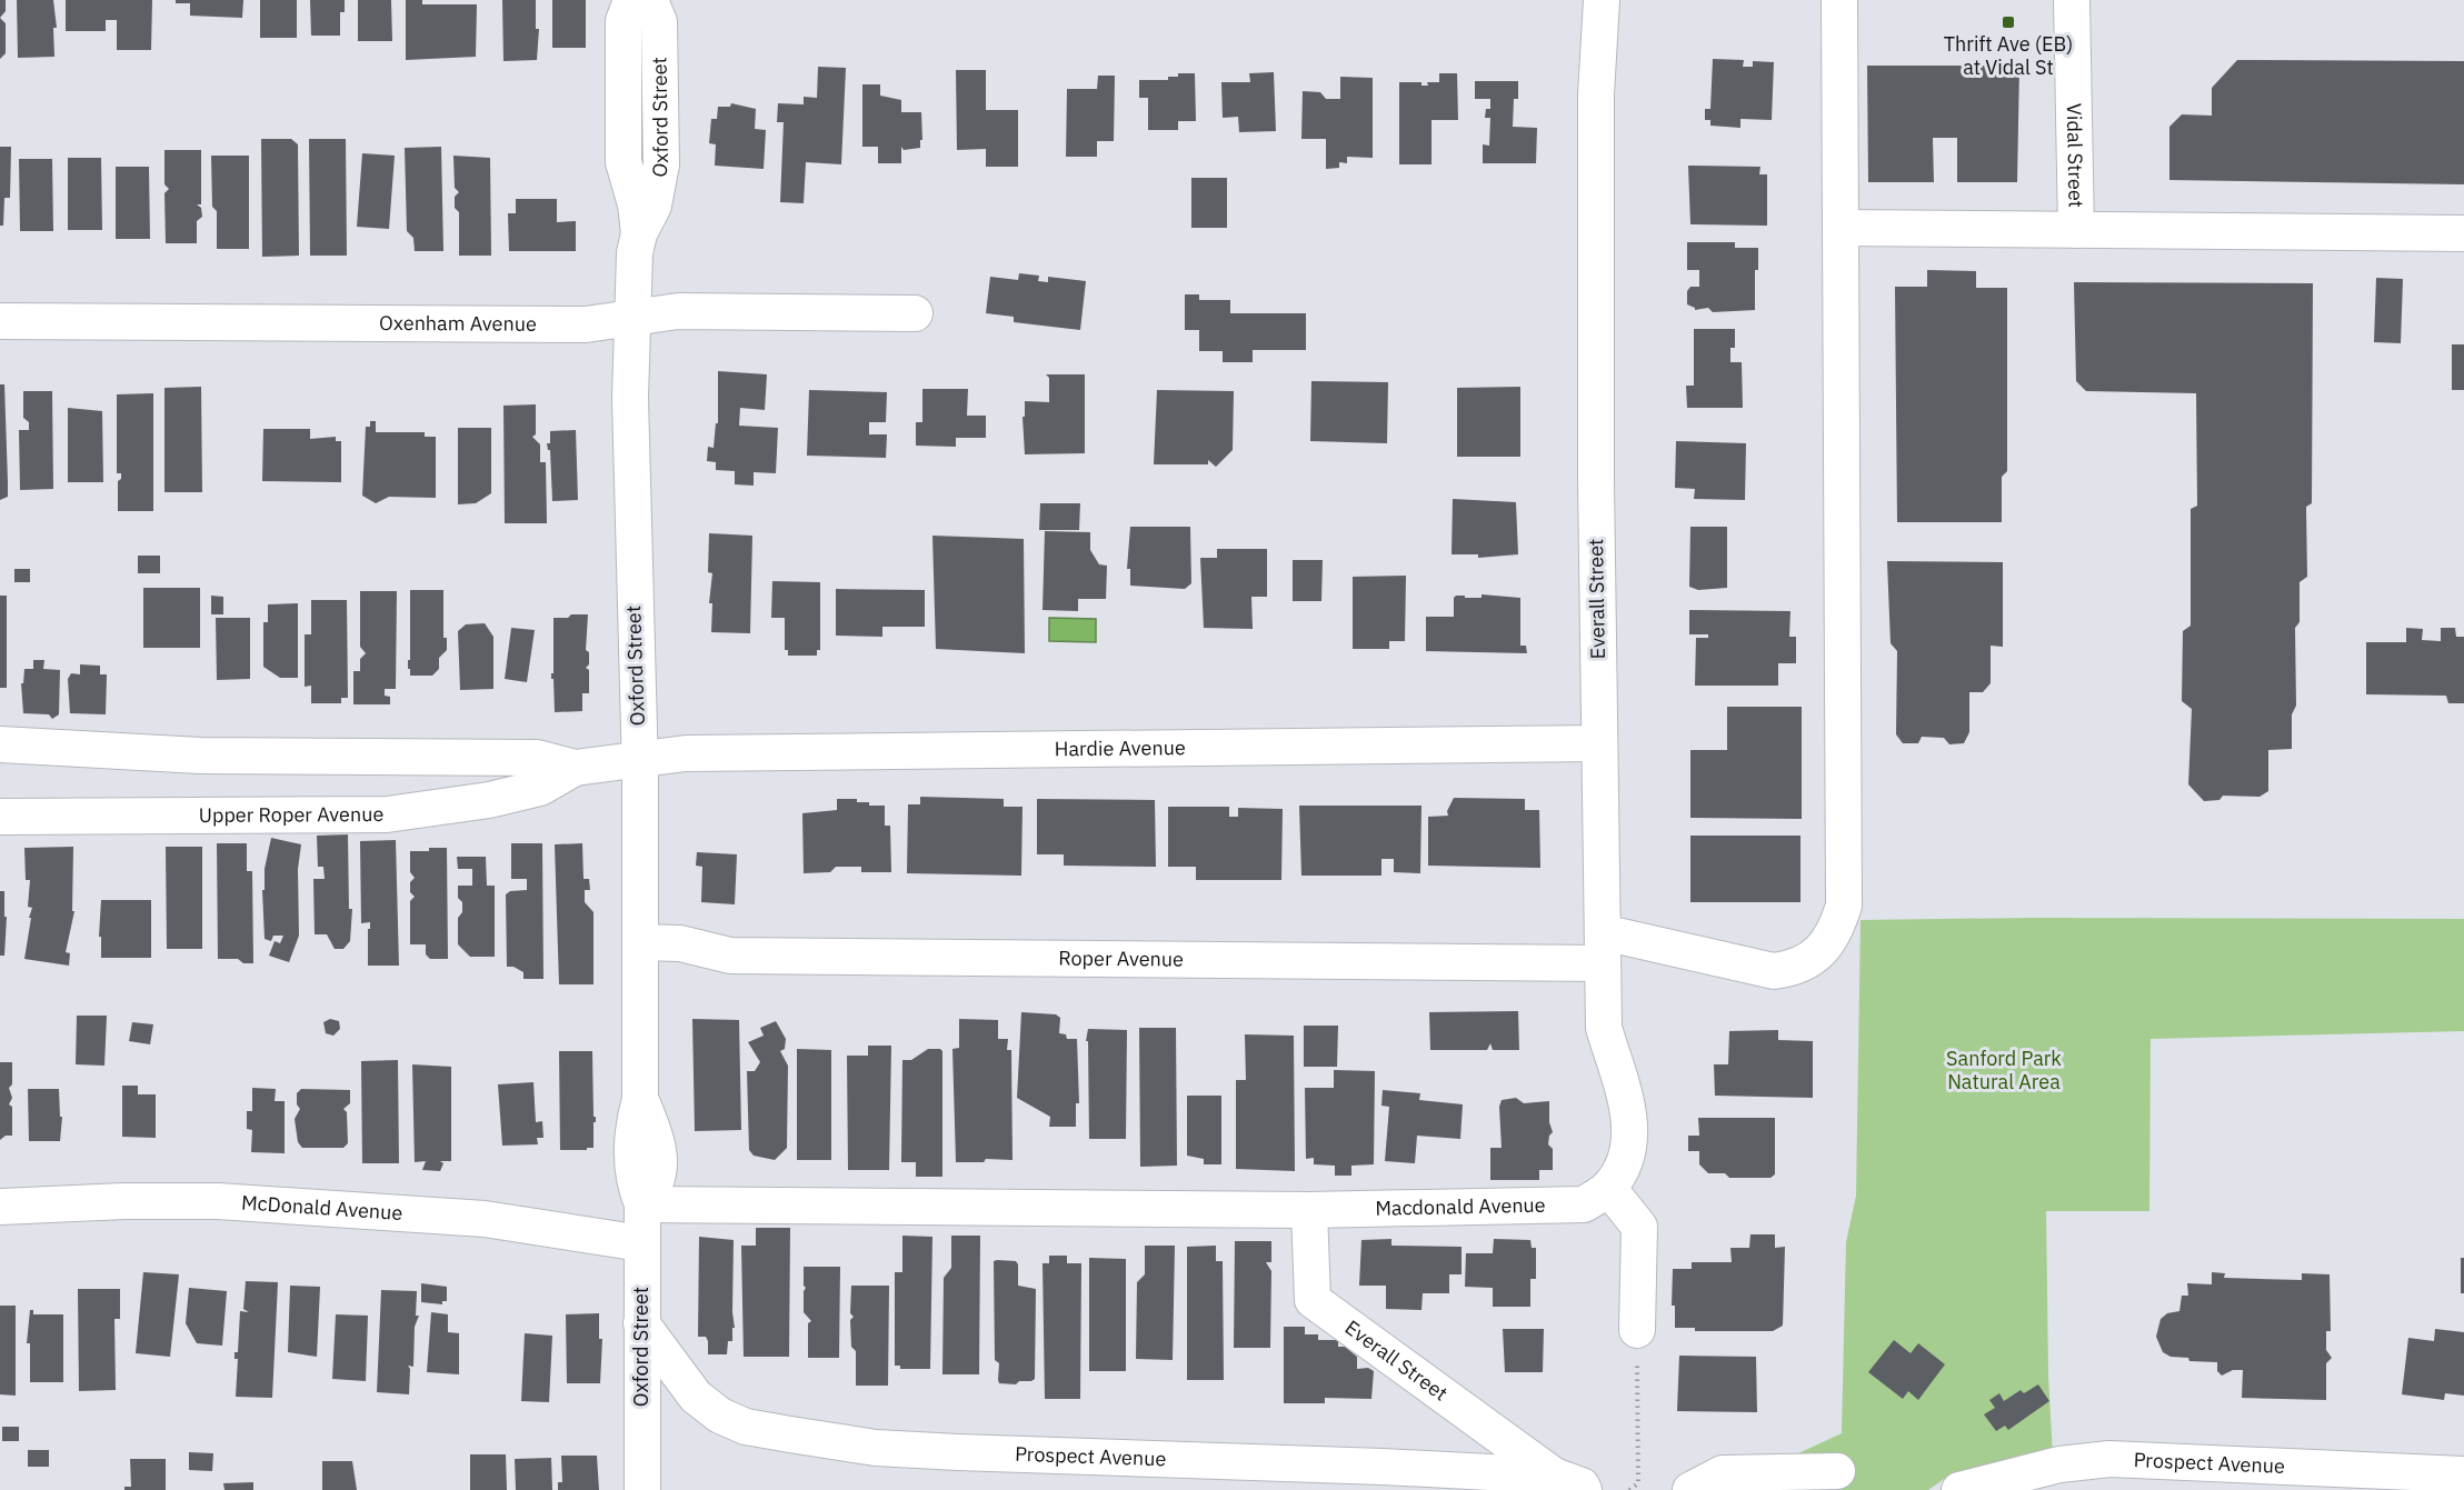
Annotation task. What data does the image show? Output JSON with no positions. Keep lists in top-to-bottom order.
{
  "streets": {
    "street": [
      "Oxford Street",
      "Vidal Street",
      "Oxenham Avenue",
      "Everall Street",
      "Hardie Avenue",
      "Upper Roper Avenue",
      "Roper Avenue",
      "Macdonald Avenue",
      "McDonald Avenue",
      "Prospect Avenue"
    ]
  },
  "crossings": [
    ["Oxford Street", "Oxenham Avenue"],
    ["Oxford Street", "Hardie Avenue"],
    ["Oxford Street", "Upper Roper Avenue"],
    ["Oxford Street", "Roper Avenue"],
    ["Oxford Street", "Macdonald Avenue"],
    ["Oxford Street", "McDonald Avenue"],
    ["Oxford Street", "Prospect Avenue"],
    ["Everall Street", "Hardie Avenue"],
    ["Everall Street", "Roper Avenue"],
    ["Everall Street", "Macdonald Avenue"],
    ["Everall Street", "Prospect Avenue"],
    ["Hardie Avenue", "Upper Roper Avenue"]
  ],
  "parks": ["Sanford Park Natural Area"],
  "places": {
    "transit": ["Thrift Ave (EB) at Vidal St"]
  }
}
